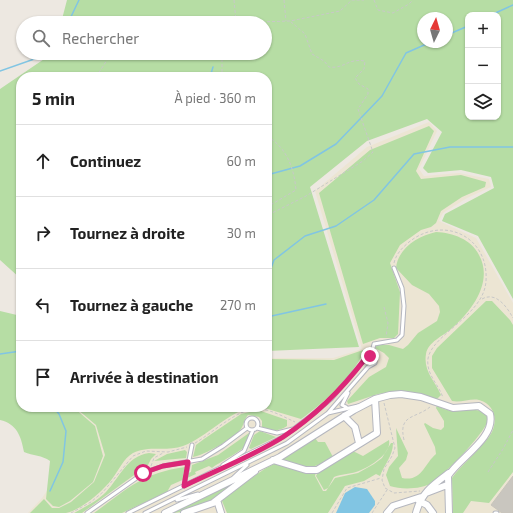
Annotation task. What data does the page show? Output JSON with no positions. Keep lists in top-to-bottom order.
{
  "north": "top",
  "page": {
    "map_buttons": ["+", "−"],
    "search": "Rechercher",
    "heading": ["5 min", "À pied · 360 m"],
    "list": [
      ["Continuez", "60 m"],
      ["Tournez à droite", "30 m"],
      ["Tournez à gauche", "270 m"],
      "Arrivée à destination"
    ]
  }
}
